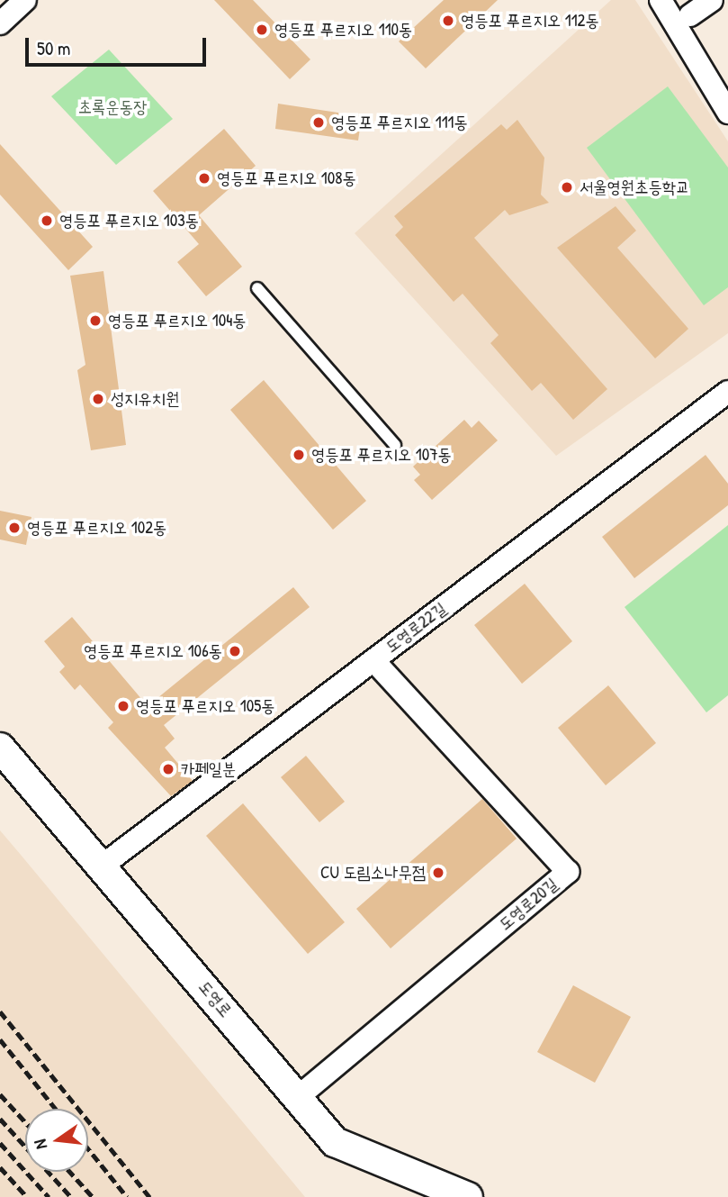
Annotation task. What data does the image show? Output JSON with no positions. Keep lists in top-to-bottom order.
{
  "streets": {
    "street": ["도영로22길", "도영로20길", "도영로"]
  },
  "crossings": [
    ["도영로22길", "도영로20길"],
    ["도영로22길", "도영로"],
    ["도영로20길", "도영로"]
  ],
  "parks": ["초록운동장"],
  "places": [
    "영등포 푸르지오 112동",
    "영등포 푸르지오 110동",
    "영등포 푸르지오 111동",
    "영등포 푸르지오 108동",
    "서울영원초등학교",
    "영등포 푸르지오 103동",
    "영등포 푸르지오 104동",
    "성지유치원",
    "영등포 푸르지오 107동",
    "영등포 푸르지오 102동",
    "영등포 푸르지오 106동",
    "영등포 푸르지오 105동",
    "카페일분",
    "CU 도림소나무점"
  ],
  "scale_bar": "50 m",
  "north": "left"
}
